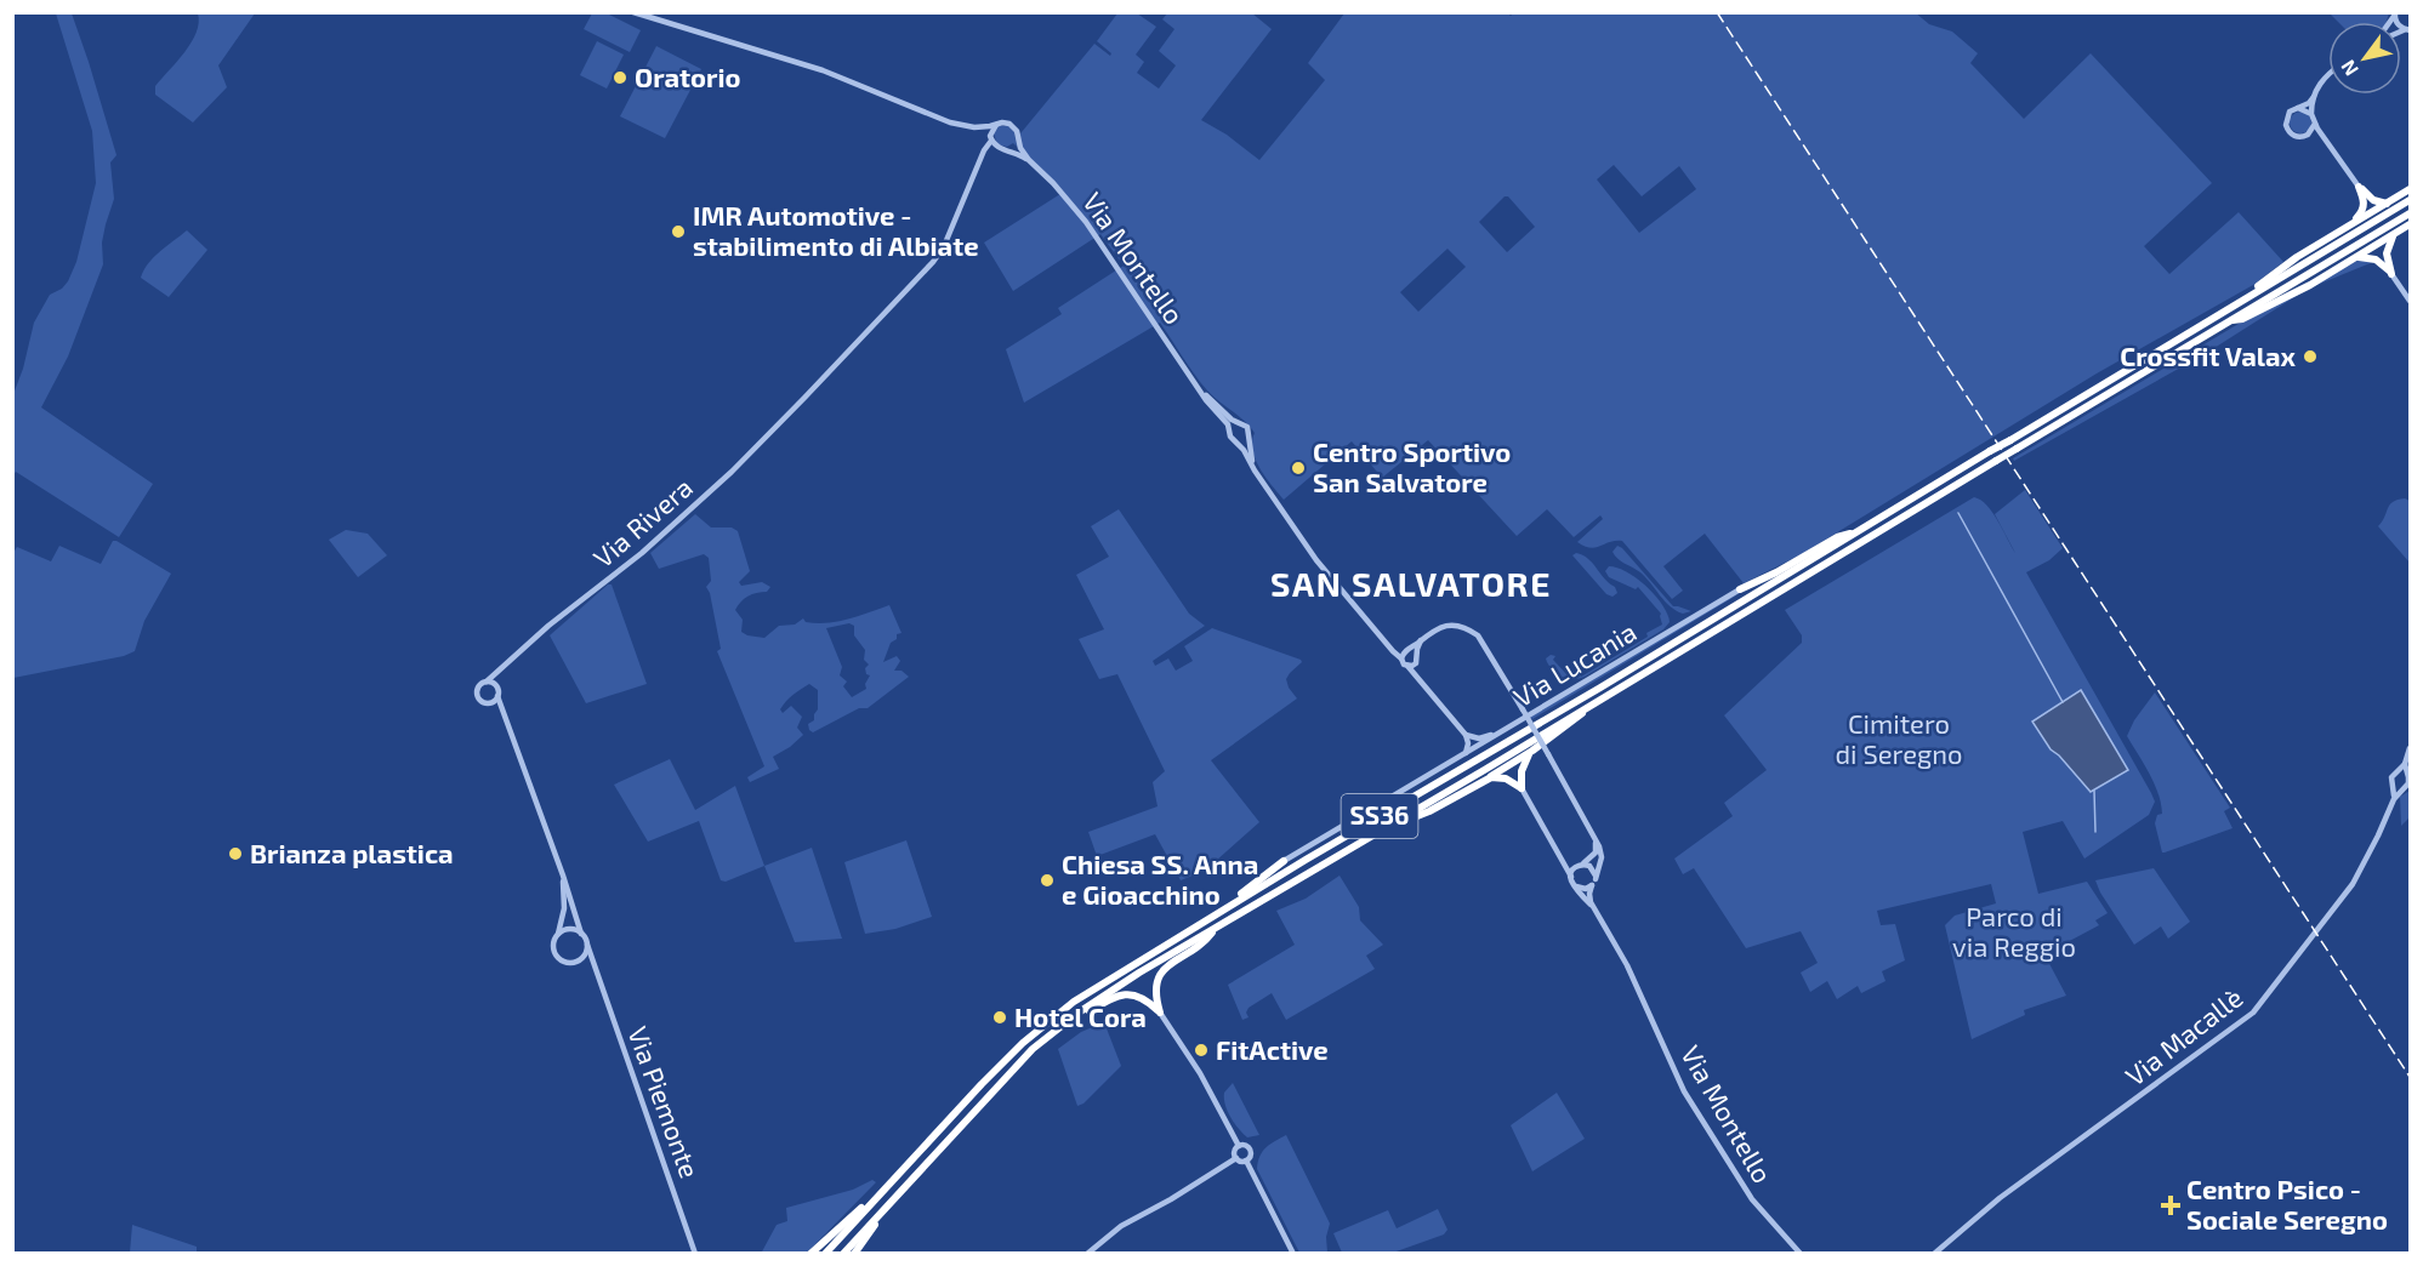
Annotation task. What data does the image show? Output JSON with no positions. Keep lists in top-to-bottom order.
{
  "streets": {
    "highway": ["SS36"],
    "street": [
      "Via Montello",
      "Via Rivera",
      "Via Lucania",
      "Via Macallè",
      "Via Piemonte"
    ]
  },
  "crossings": [
    ["Via Montello", "Via Rivera"]
  ],
  "districts": ["SAN SALVATORE"],
  "parks": ["Cimitero di Seregno", "Parco di via Reggio"],
  "places": {
    "other": [
      "Oratorio",
      "IMR Automotive - stabilimento di Albiate",
      "Crossfit Valax",
      "Centro Sportivo San Salvatore",
      "Brianza plastica",
      "Chiesa SS. Anna e Gioacchino",
      "Hotel Cora",
      "FitActive"
    ],
    "health": ["Centro Psico - Sociale Seregno"]
  },
  "north": "bottom left"
}
